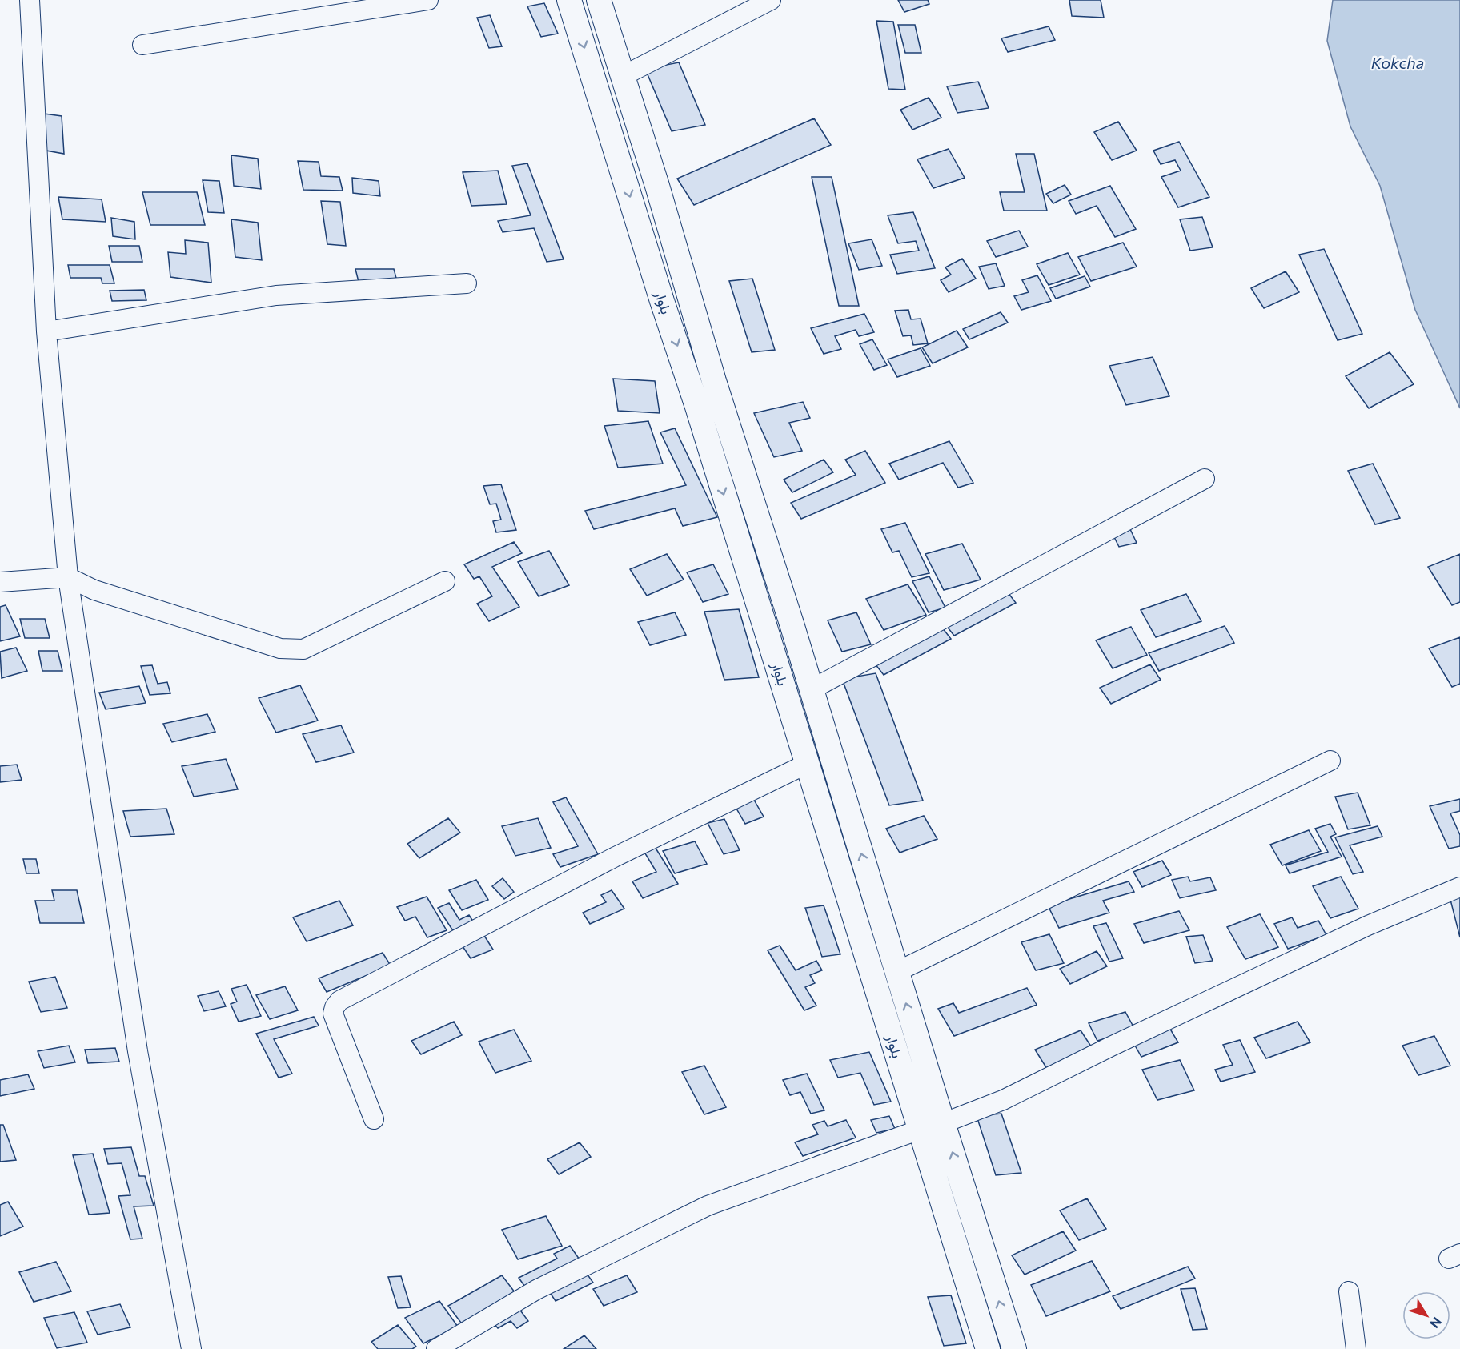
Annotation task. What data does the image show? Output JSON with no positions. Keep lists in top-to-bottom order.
{
  "streets": {
    "main road": ["بلوار"]
  },
  "water": ["Kokcha"],
  "north": "bottom right"
}
